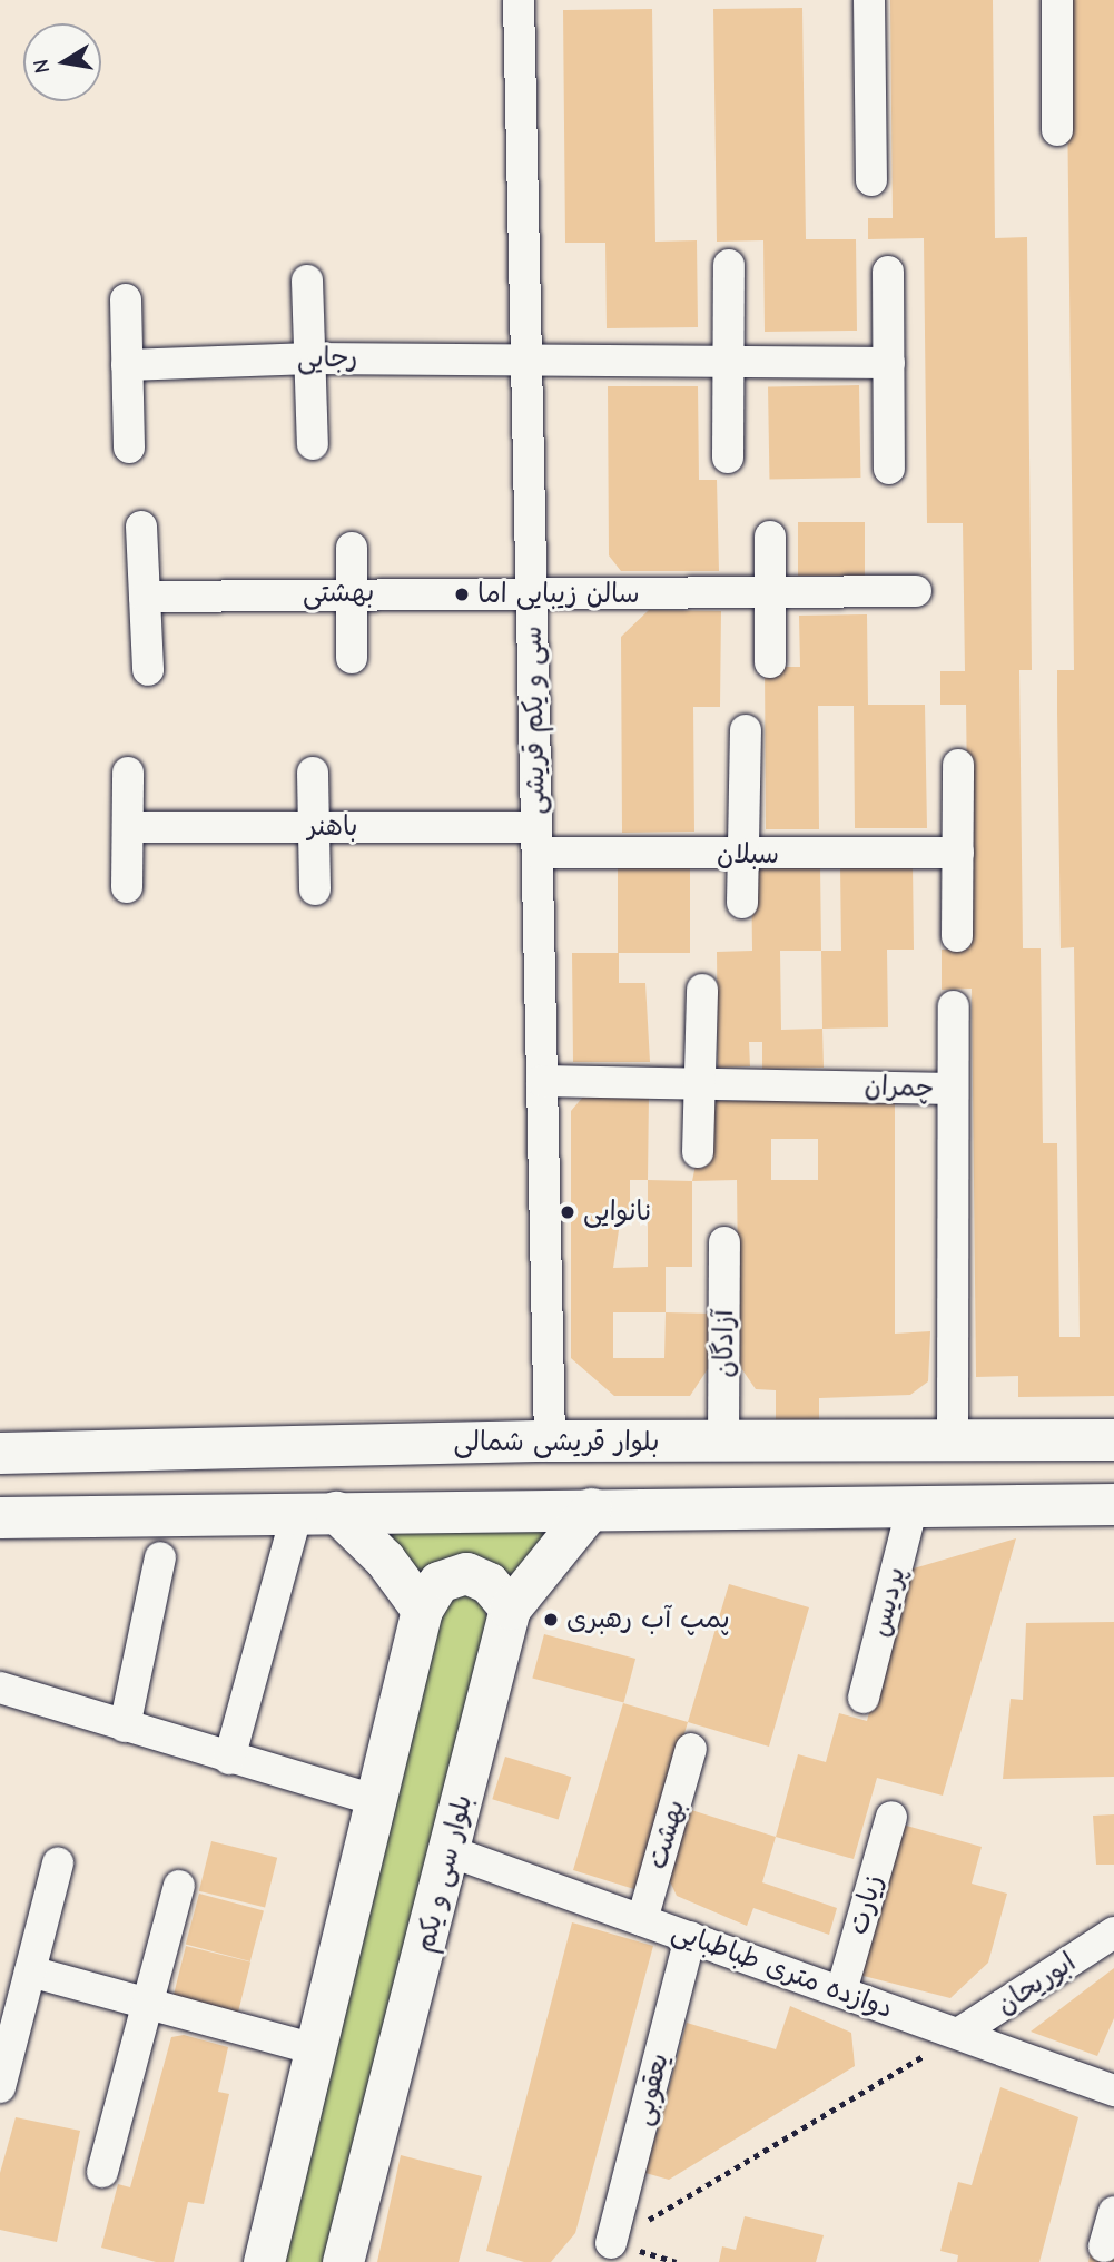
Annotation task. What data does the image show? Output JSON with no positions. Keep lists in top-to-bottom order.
{
  "streets": {
    "main road": ["بلوار قریشی شمالی", "بلوار سی و یکم"],
    "street": [
      "رجایی",
      "بهشتی",
      "سی و یکم قریشی",
      "باهنر",
      "سبلان",
      "چمران",
      "آزادگان",
      "پردیس",
      "بهشت",
      "زیارت",
      "دوازده متری طباطبایی",
      "ابوریحان",
      "یعقوبی"
    ]
  },
  "crossings": [
    ["رجایی", "سی و یکم قریشی"],
    ["بهشتی", "سی و یکم قریشی"],
    ["سی و یکم قریشی", "باهنر"],
    ["سی و یکم قریشی", "سبلان"],
    ["سی و یکم قریشی", "چمران"],
    ["سی و یکم قریشی", "بلوار قریشی شمالی"],
    ["باهنر", "سبلان"],
    ["چمران", "بلوار قریشی شمالی"],
    ["آزادگان", "بلوار قریشی شمالی"],
    ["بهشت", "دوازده متری طباطبایی"],
    ["بلوار سی و یکم", "دوازده متری طباطبایی"],
    ["زیارت", "دوازده متری طباطبایی"],
    ["دوازده متری طباطبایی", "ابوریحان"],
    ["دوازده متری طباطبایی", "یعقوبی"]
  ],
  "places": ["سالن زیبایی اما", "نانوایی", "پمپ آب رهبری"],
  "north": "left"
}
